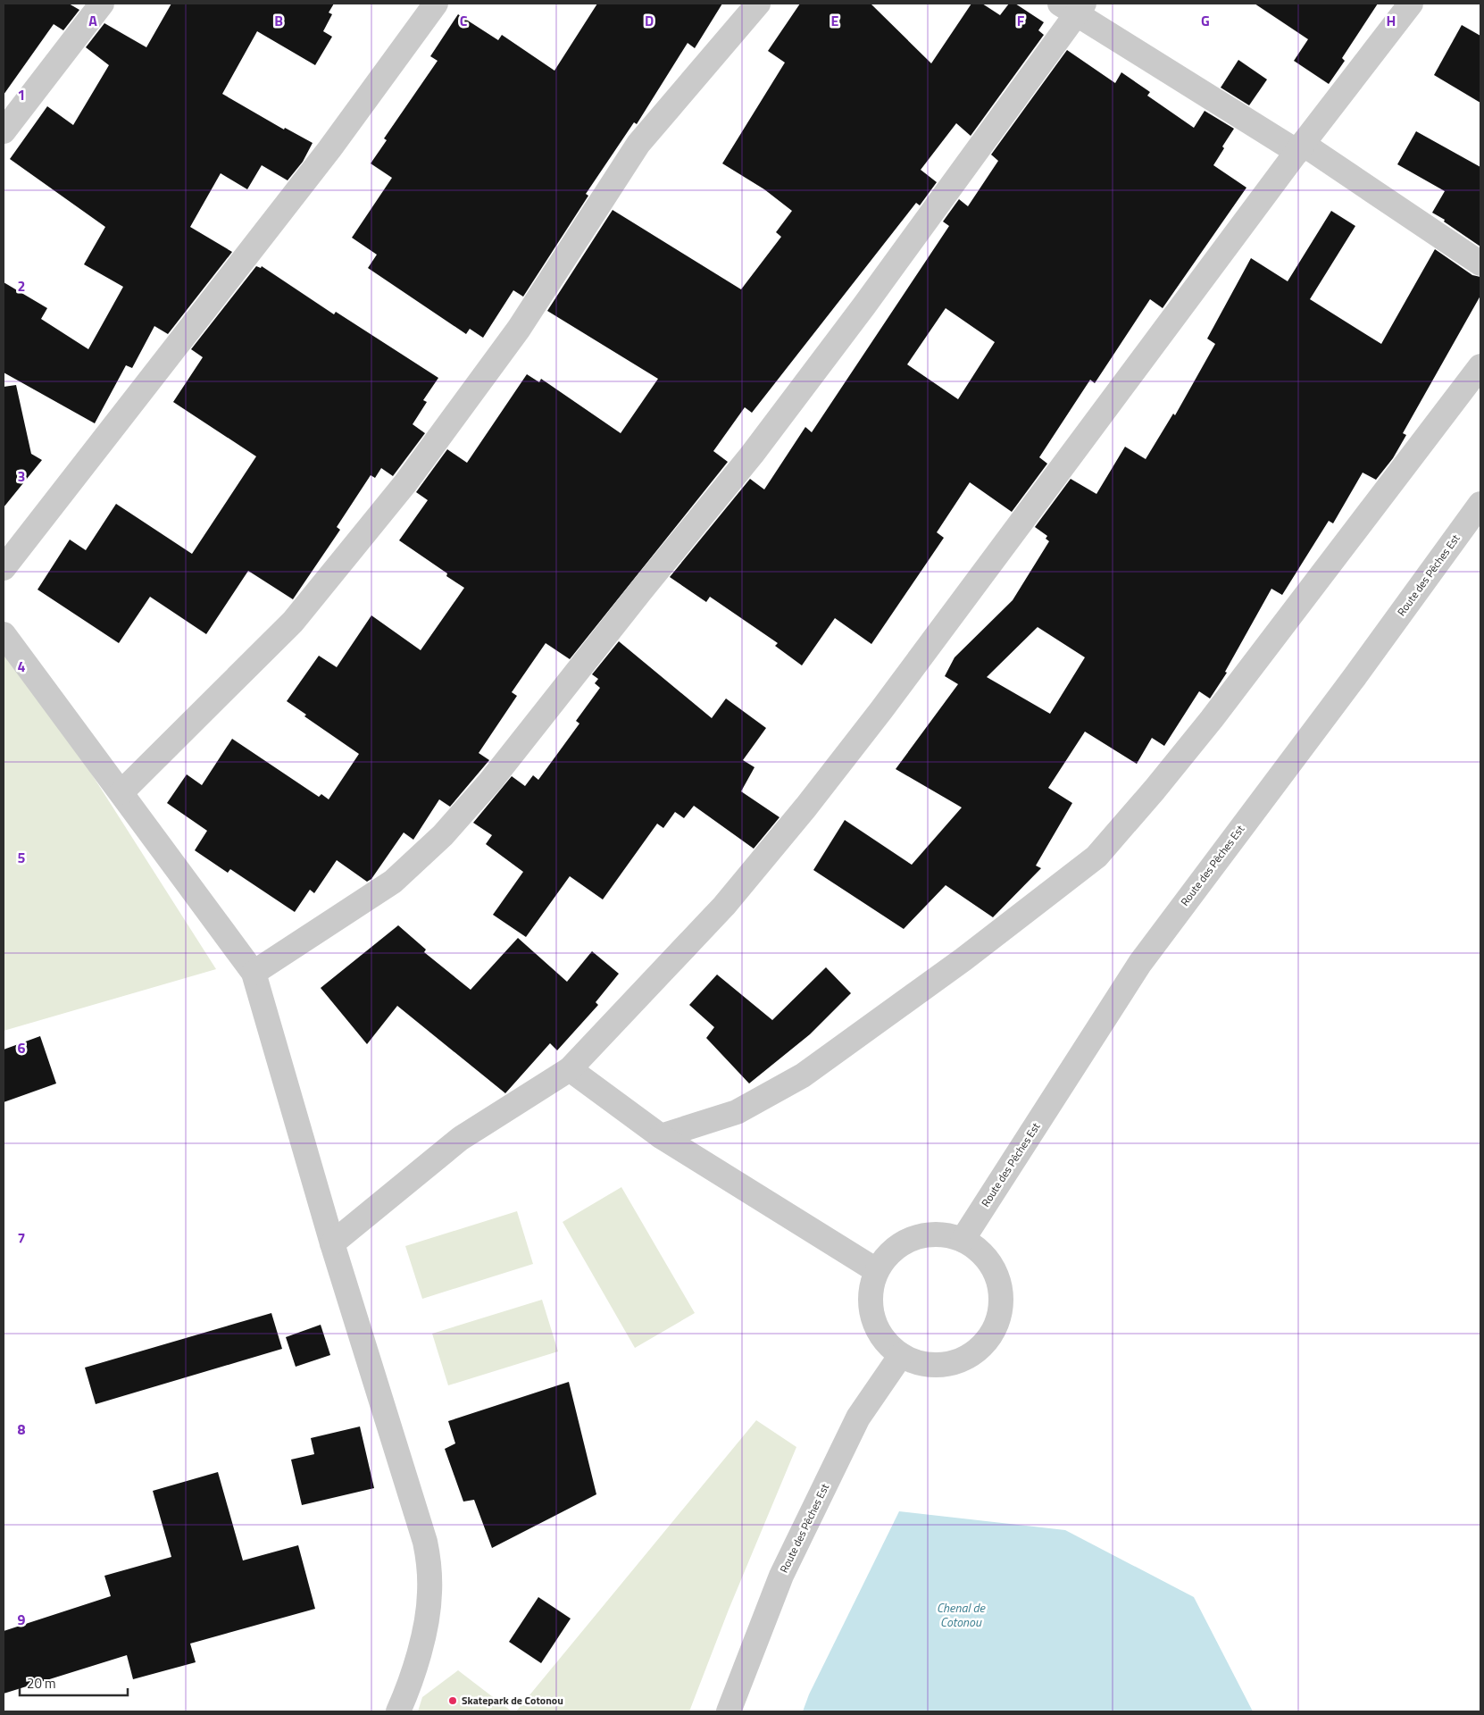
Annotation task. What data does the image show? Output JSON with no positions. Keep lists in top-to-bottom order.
{
  "streets": {
    "street": ["Route des Pêches Est"]
  },
  "water": ["Chenal de Cotonou"],
  "places": ["Skatepark de Cotonou"],
  "scale_bar": "20 m",
  "grid": {
    "columns": [
      "A",
      "B",
      "C",
      "D",
      "E",
      "F",
      "G",
      "H"
    ],
    "rows": [
      "1",
      "2",
      "3",
      "4",
      "5",
      "6",
      "7",
      "8",
      "9"
    ]
  }
}
